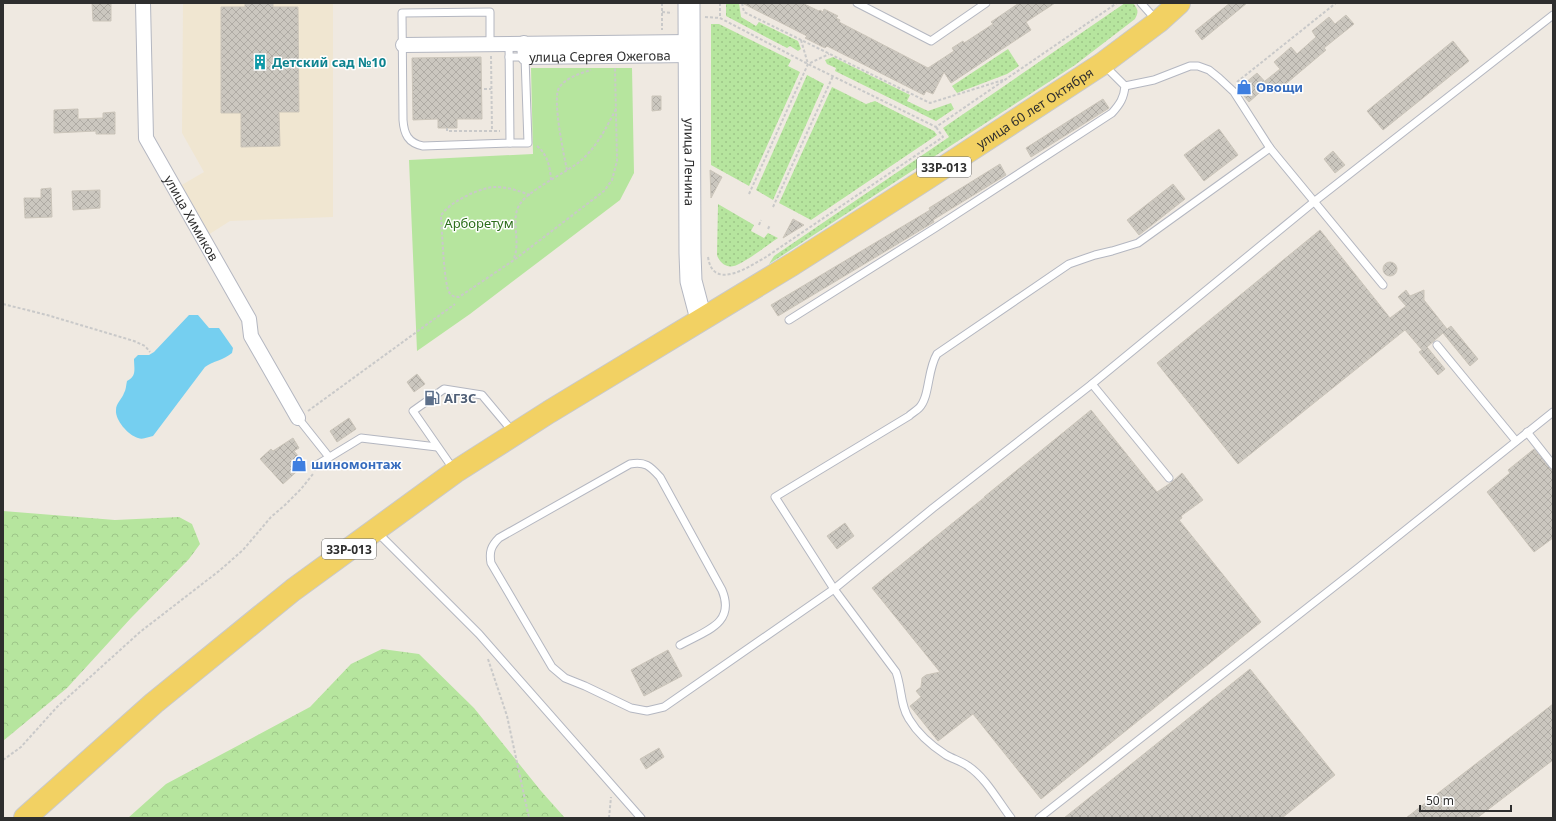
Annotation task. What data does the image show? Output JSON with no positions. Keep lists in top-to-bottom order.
{
  "streets": {
    "main road": ["улица 60 лет Октября", "улица Ленина", "33Р-013"],
    "street": ["улица Сергея Ожегова", "улица Химиков"]
  },
  "crossings": [
    ["улица Сергея Ожегова", "улица Ленина"],
    ["улица 60 лет Октября", "улица Ленина"],
    ["улица 60 лет Октября", "33Р-013"],
    ["улица Ленина", "33Р-013"]
  ],
  "parks": ["Арборетум"],
  "places": {
    "building": ["Детский сад №10"],
    "shop": ["Овощи", "шиномонтаж"],
    "fuel station": ["АГЗС"]
  },
  "scale_bar": "50 m"
}
